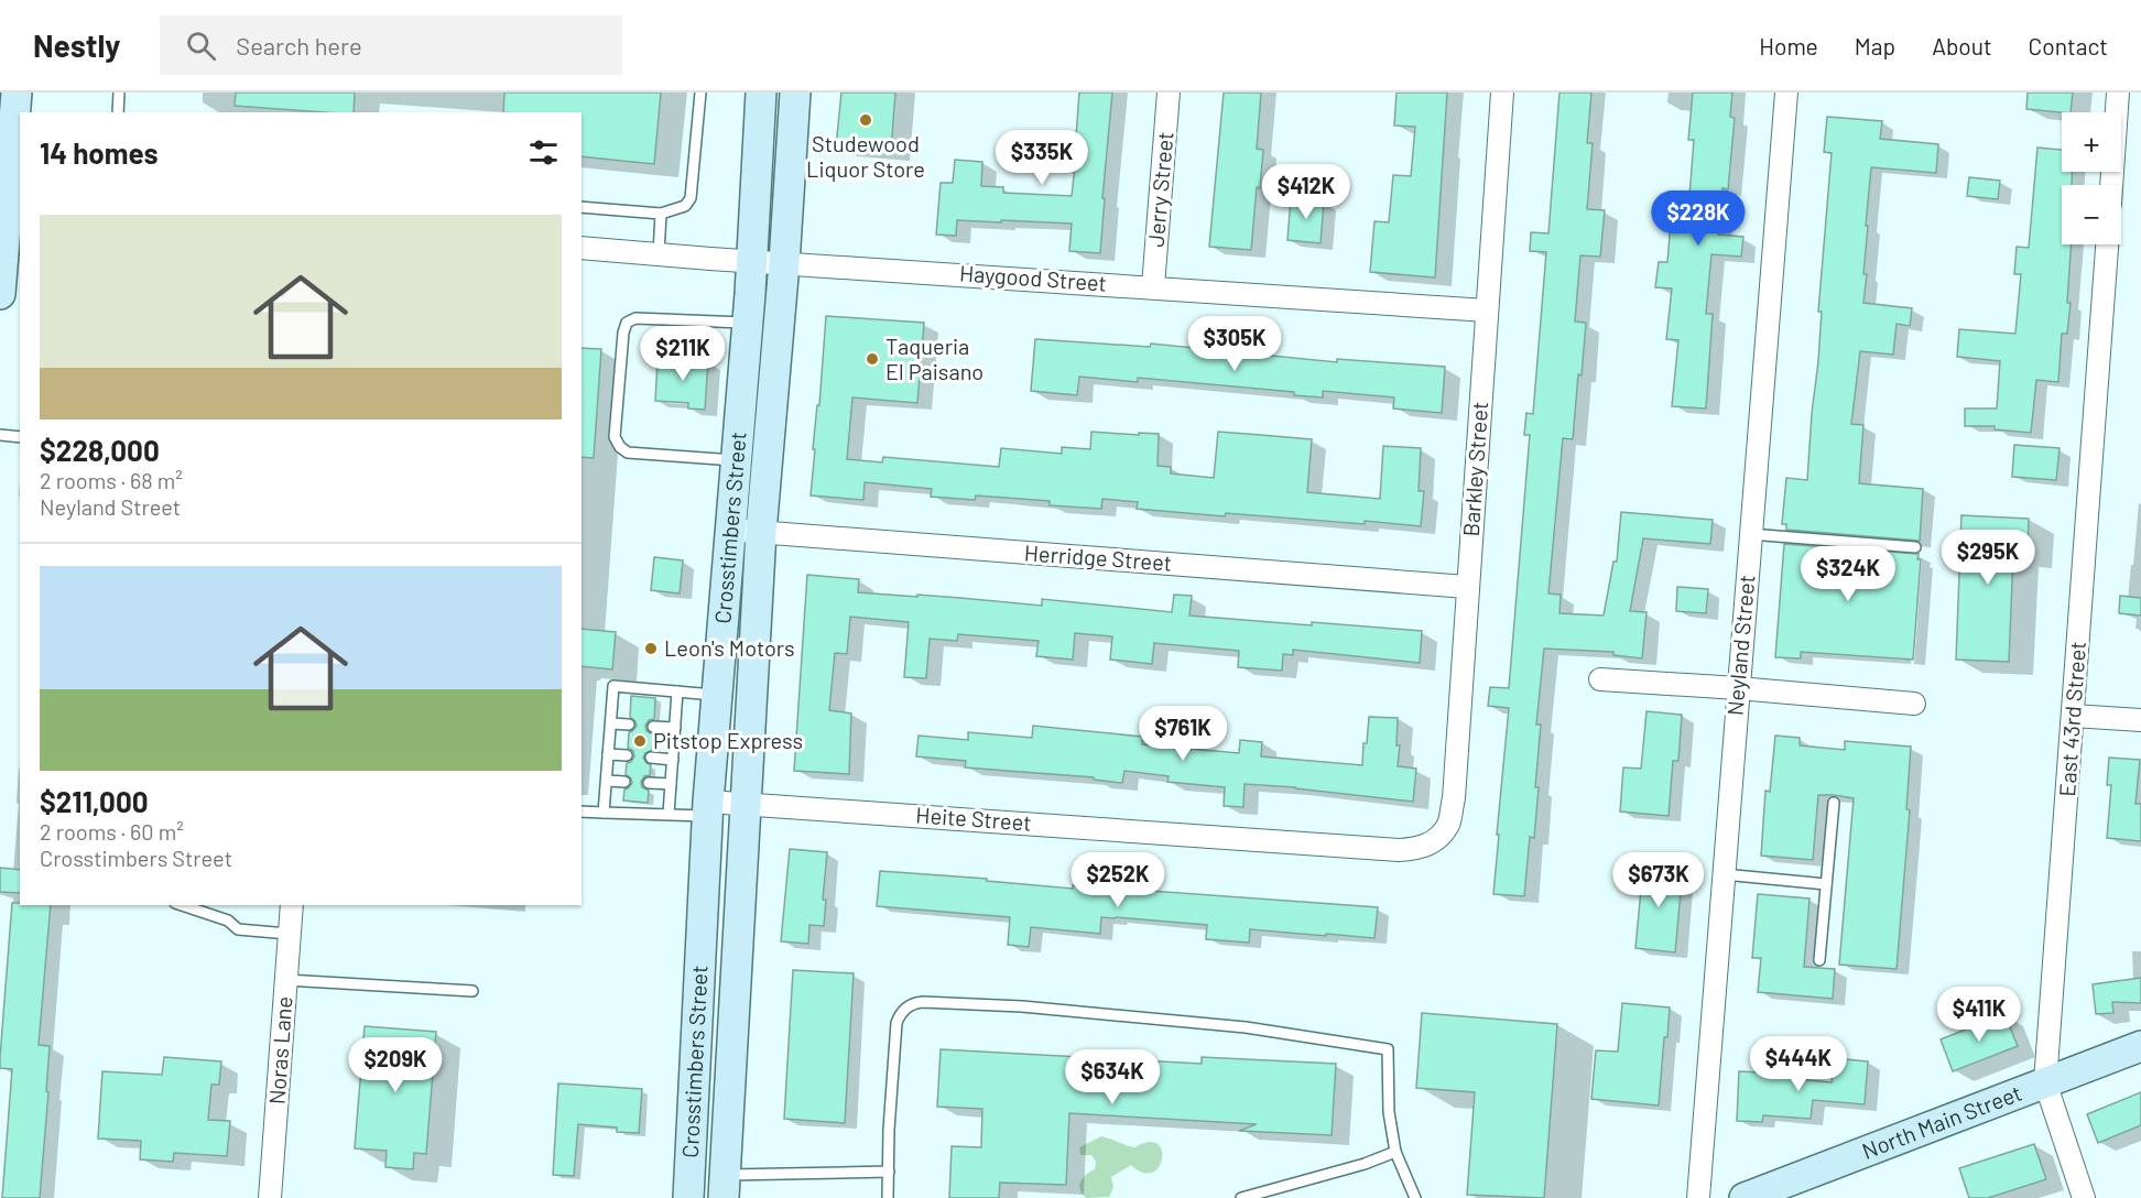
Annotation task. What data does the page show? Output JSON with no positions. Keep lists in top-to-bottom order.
{
  "streets": {
    "main road": ["Crosstimbers Street", "North Main Street"],
    "street": [
      "Jerry Street",
      "Haygood Street",
      "Barkley Street",
      "Herridge Street",
      "Neyland Street",
      "East 43rd Street",
      "Heite Street",
      "Noras Lane"
    ]
  },
  "crossings": [
    ["Jerry Street", "Haygood Street"],
    ["Haygood Street", "Barkley Street"],
    ["Haygood Street", "Crosstimbers Street"],
    ["Barkley Street", "Herridge Street"],
    ["Barkley Street", "Heite Street"],
    ["Crosstimbers Street", "Herridge Street"],
    ["Crosstimbers Street", "Heite Street"],
    ["East 43rd Street", "North Main Street"]
  ],
  "places": [
    "Studewood Liquor Store",
    "Taqueria El Paisano",
    "Leon's Motors",
    "Pitstop Express"
  ],
  "page": {
    "header": "Nestly",
    "search": "Search here",
    "nav": [
      "Home",
      "Map",
      "About",
      "Contact"
    ],
    "map_buttons": ["+", "−"],
    "heading": "14 homes",
    "price": [
      "$335K",
      "$412K",
      "$228K",
      "$305K",
      "$211K",
      "$295K",
      "$324K",
      "$761K",
      "$252K",
      "$673K",
      "$411K",
      "$444K",
      "$209K",
      "$634K"
    ],
    "list": [
      {
        "name": "$228,000",
        "note": "2 rooms · 68 m² · Neyland Street"
      },
      {
        "name": "$211,000",
        "note": "2 rooms · 60 m² · Crosstimbers Street"
      }
    ]
  }
}
